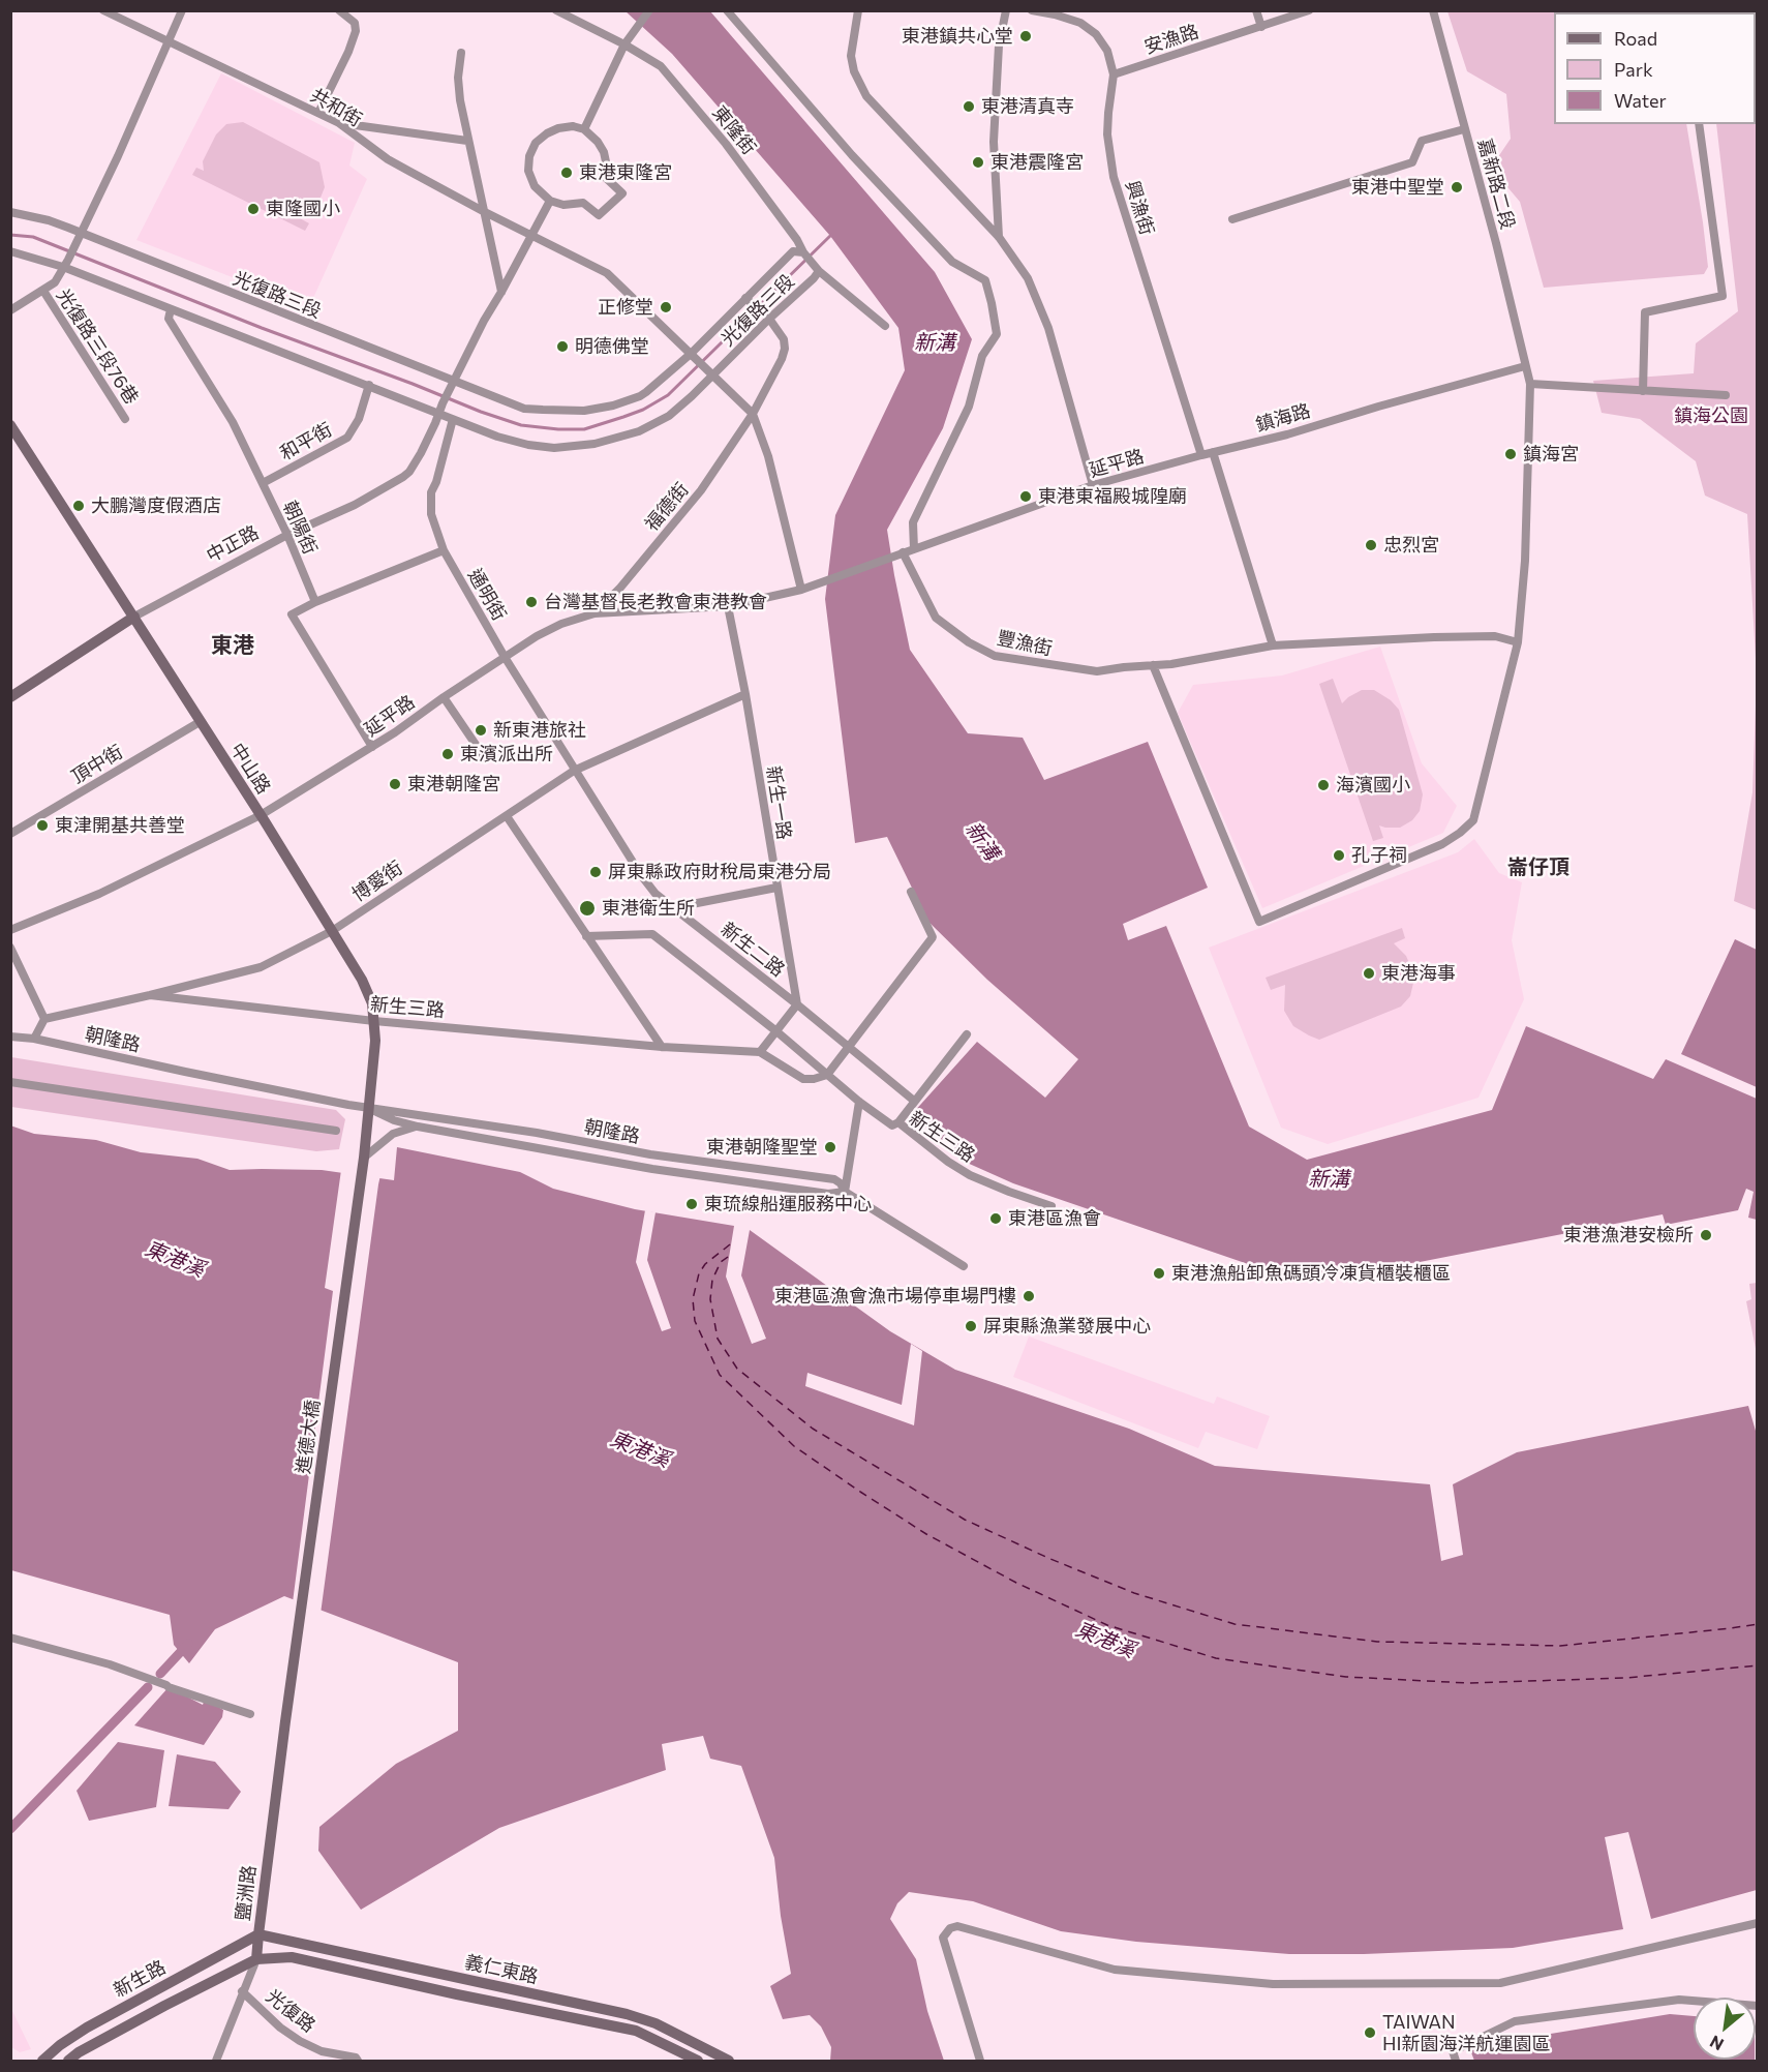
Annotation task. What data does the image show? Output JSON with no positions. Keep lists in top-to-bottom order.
{
  "streets": {
    "street": [
      "安漁路",
      "共和街",
      "東隆街",
      "嘉新路二段",
      "興漁街",
      "光復路三段",
      "光復路三段76巷",
      "鎮海路",
      "和平街",
      "延平路",
      "福德街",
      "朝陽街",
      "中正路",
      "通明街",
      "豐漁街",
      "頂中街",
      "中山路",
      "新生一路",
      "博愛街",
      "新生二路",
      "新生三路",
      "朝隆路",
      "進德大橋",
      "鹽洲路",
      "義仁東路",
      "新生路",
      "光復路"
    ]
  },
  "crossings": [
    ["安漁路", "興漁街"],
    ["東隆街", "光復路三段"],
    ["嘉新路二段", "鎮海路"],
    ["興漁街", "延平路"],
    ["光復路三段", "和平街"],
    ["光復路三段", "福德街"],
    ["光復路三段", "朝陽街"],
    ["光復路三段", "中正路"],
    ["光復路三段", "通明街"],
    ["鎮海路", "延平路"],
    ["和平街", "朝陽街"],
    ["延平路", "福德街"],
    ["延平路", "通明街"],
    ["延平路", "豐漁街"],
    ["延平路", "中山路"],
    ["延平路", "新生一路"],
    ["朝陽街", "中正路"],
    ["中正路", "中山路"],
    ["通明街", "博愛街"],
    ["通明街", "新生二路"],
    ["頂中街", "中山路"],
    ["中山路", "博愛街"],
    ["中山路", "新生三路"],
    ["中山路", "朝隆路"],
    ["中山路", "進德大橋"],
    ["新生一路", "博愛街"],
    ["新生一路", "新生二路"],
    ["博愛街", "新生二路"],
    ["博愛街", "新生三路"],
    ["進德大橋", "鹽洲路"],
    ["鹽洲路", "義仁東路"],
    ["鹽洲路", "新生路"],
    ["鹽洲路", "光復路"],
    ["義仁東路", "新生路"]
  ],
  "districts": ["東港", "崙仔頂"],
  "water": ["新溝", "東港溪"],
  "parks": ["鎮海公園"],
  "places": [
    "東港鎮共心堂",
    "東港清真寺",
    "東港震隆宮",
    "東港東隆宮",
    "東港中聖堂",
    "東隆國小",
    "正修堂",
    "明德佛堂",
    "鎮海宮",
    "東港東福殿城隍廟",
    "大鵬灣度假酒店",
    "忠烈宮",
    "台灣基督長老教會東港教會",
    "新東港旅社",
    "東濱派出所",
    "東港朝隆宮",
    "海濱國小",
    "東津開基共善堂",
    "孔子祠",
    "屏東縣政府財稅局東港分局",
    "東港衛生所",
    "東港海事",
    "東港朝隆聖堂",
    "東琉線船運服務中心",
    "東港區漁會",
    "東港漁港安檢所",
    "東港漁船卸魚碼頭冷凍貨櫃裝櫃區",
    "東港區漁會漁市場停車場門樓",
    "屏東縣漁業發展中心",
    "TAIWAN HI新園海洋航運園區"
  ],
  "legend": ["Road", "Park", "Water"],
  "north": "bottom left"
}
